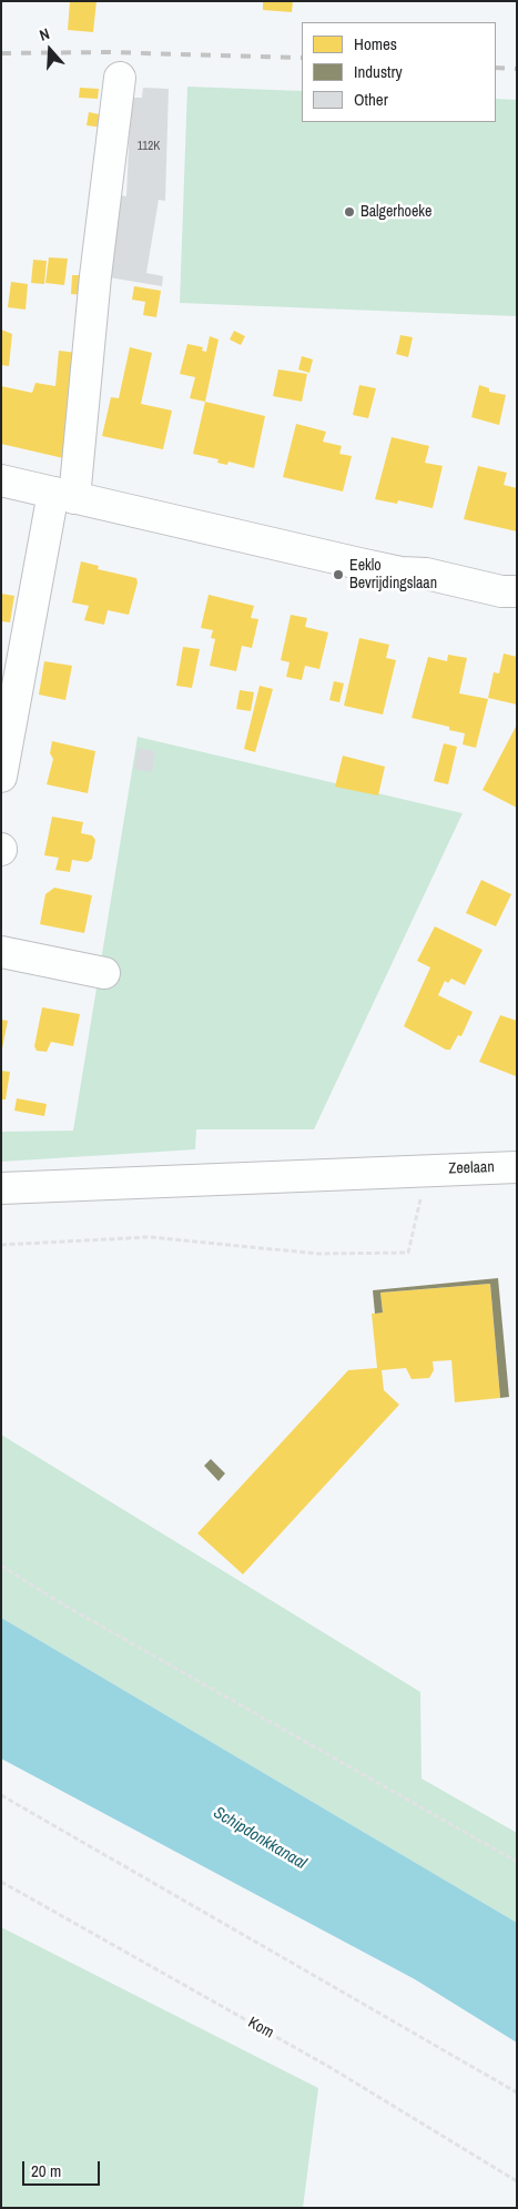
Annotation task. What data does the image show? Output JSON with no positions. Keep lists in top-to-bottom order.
{
  "streets": {
    "main road": ["Zeelaan"],
    "path": ["Kom"]
  },
  "water": ["Schipdonkkanaal"],
  "places": ["Balgerhoeke", "Eeklo Bevrijdingslaan"],
  "house_numbers": ["112K"],
  "legend": ["Homes", "Industry", "Other"],
  "scale_bar": "20 m",
  "north": "top"
}
